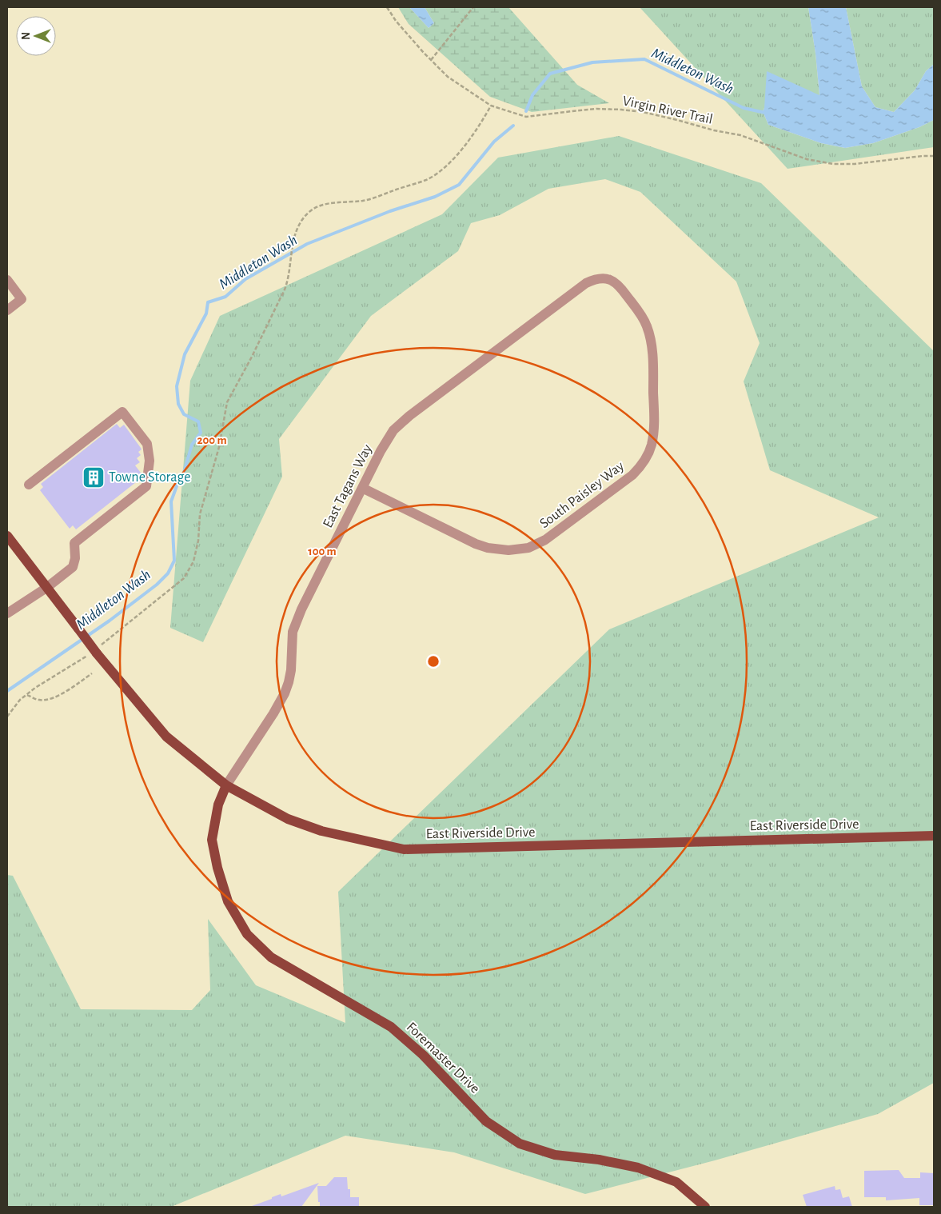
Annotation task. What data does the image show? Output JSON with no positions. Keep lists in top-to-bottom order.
{
  "streets": {
    "main road": ["East Riverside Drive", "Foremaster Drive"],
    "street": ["East Tagans Way", "South Paisley Way"],
    "path": ["Virgin River Trail"]
  },
  "crossings": [
    ["East Tagans Way", "South Paisley Way"],
    ["East Tagans Way", "East Riverside Drive"],
    ["East Tagans Way", "Foremaster Drive"],
    ["East Riverside Drive", "Foremaster Drive"]
  ],
  "water": ["Middleton Wash"],
  "places": {
    "building": ["Towne Storage"]
  },
  "north": "left",
  "rings": ["200 m", "100 m"]
}
